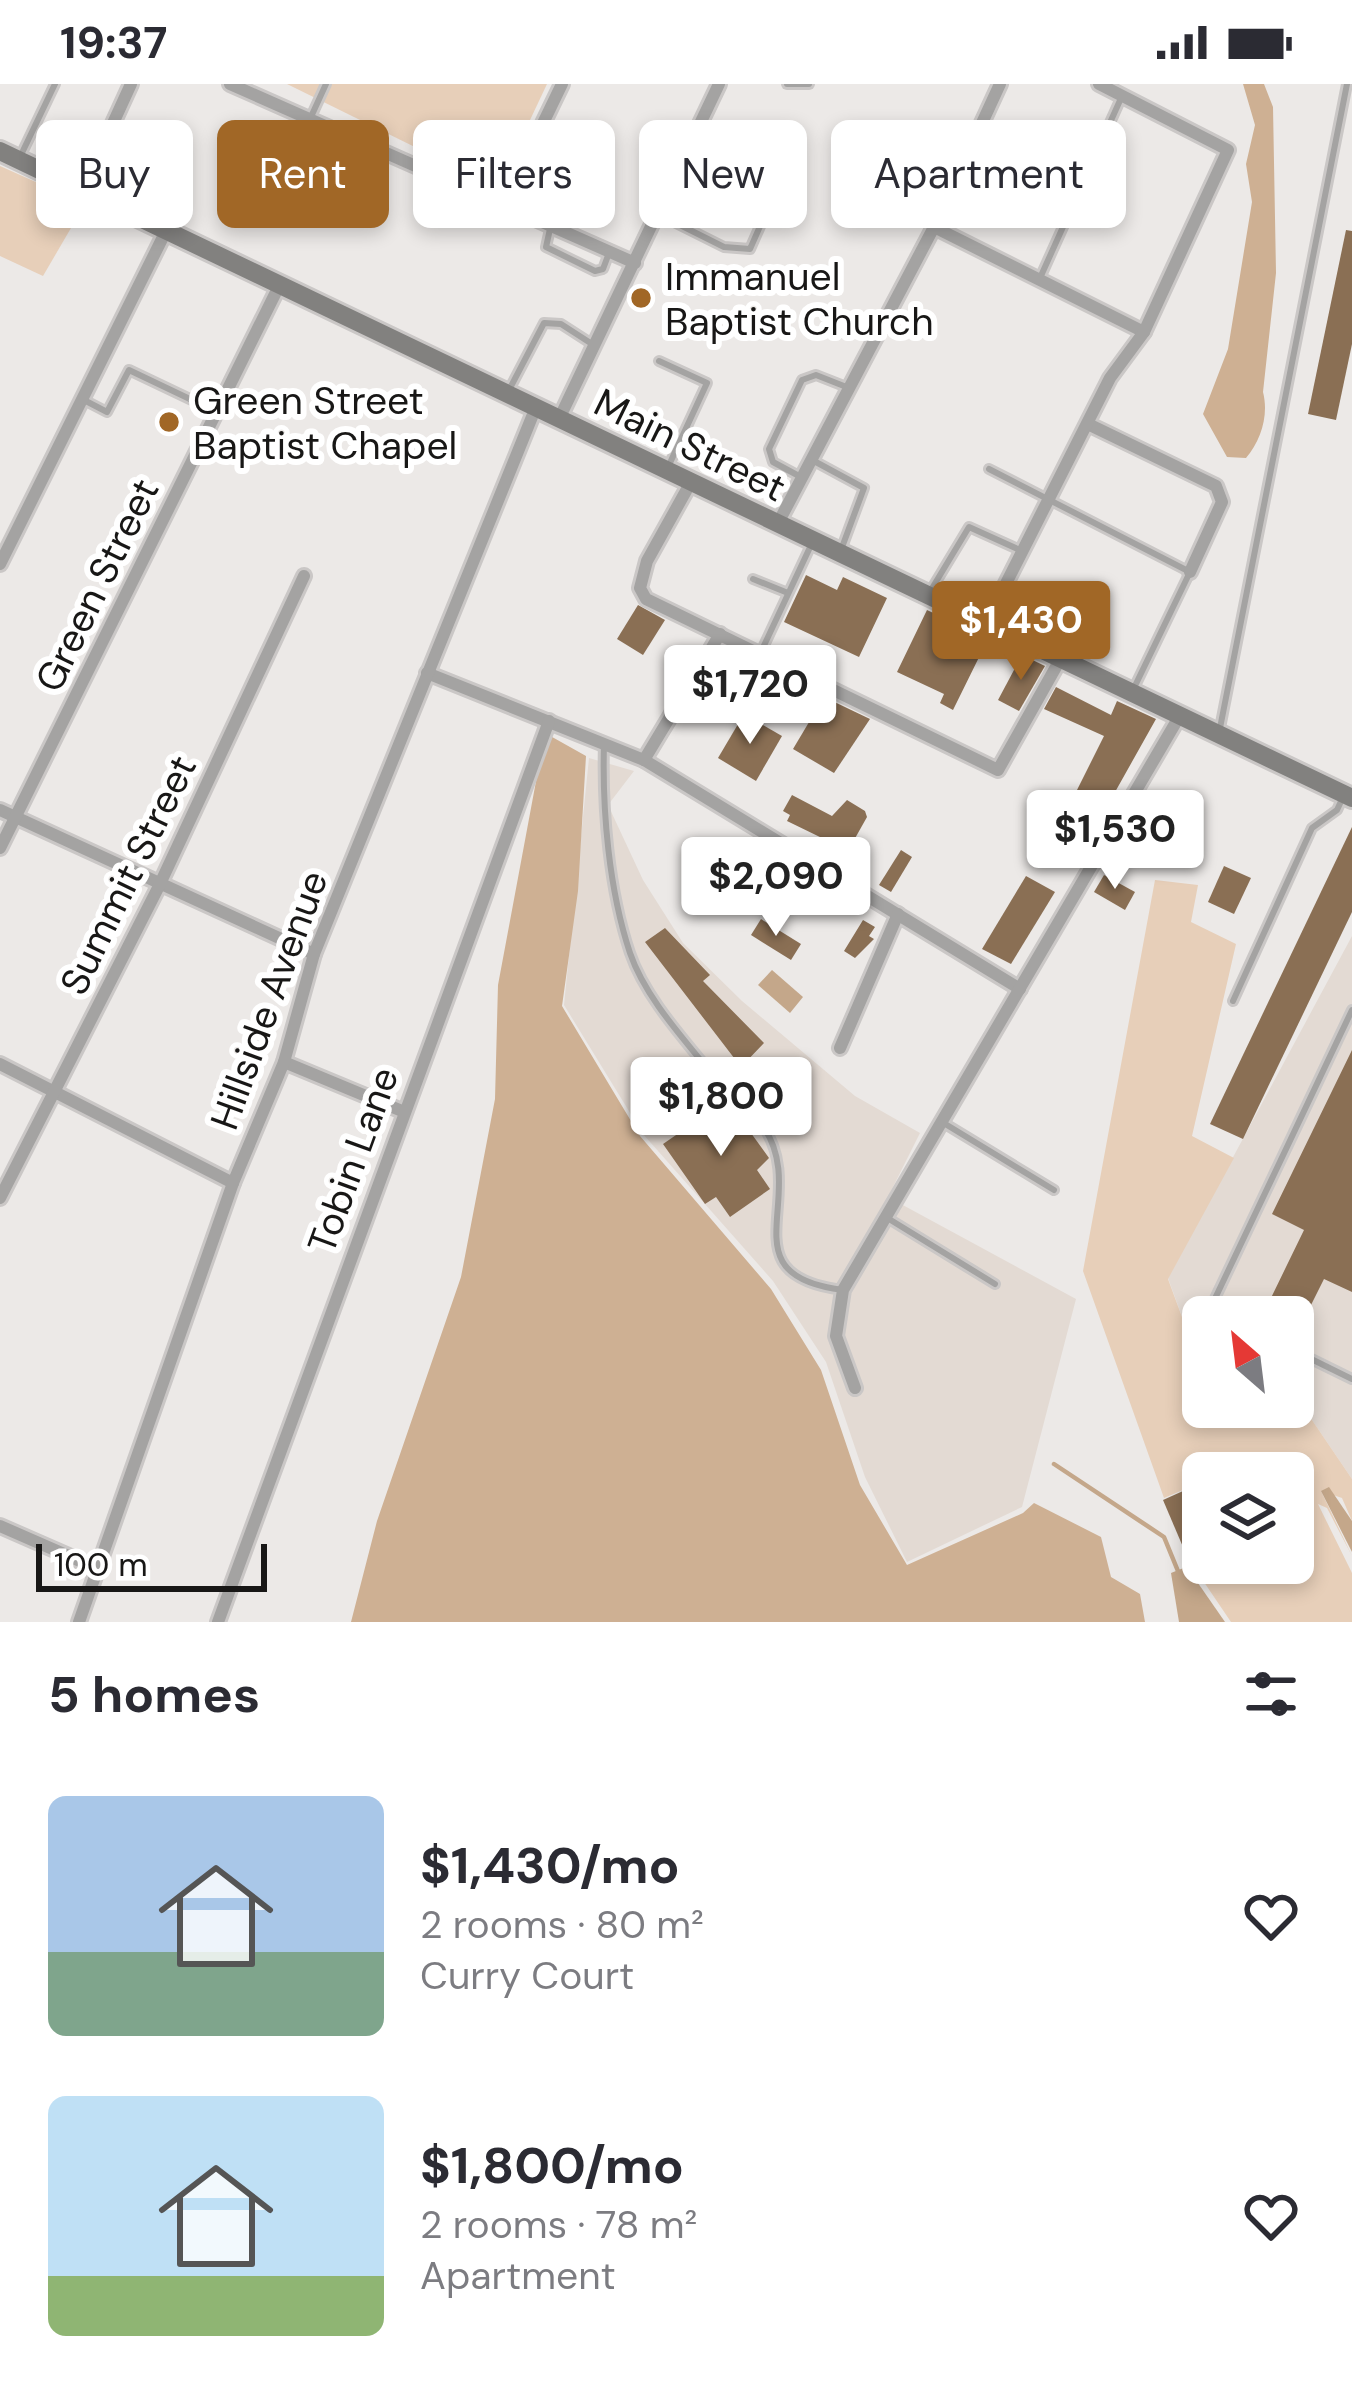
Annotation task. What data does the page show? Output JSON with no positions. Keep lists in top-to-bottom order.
{
  "streets": {
    "street": [
      "Main Street",
      "Green Street",
      "Summit Street",
      "Hillside Avenue",
      "Tobin Lane"
    ]
  },
  "crossings": [
    ["Main Street", "Green Street"],
    ["Main Street", "Hillside Avenue"]
  ],
  "places": ["Immanuel Baptist Church", "Green Street Baptist Chapel"],
  "scale_bar": "100 m",
  "north": "top left",
  "page": {
    "status": "19:37",
    "chip": [
      "Buy",
      "Rent",
      "Filters",
      "New",
      "Apartment"
    ],
    "price": [
      "$1,430",
      "$1,720",
      "$1,530",
      "$2,090",
      "$1,800"
    ],
    "scale": "100 m",
    "heading": "5 homes",
    "list": [
      {
        "name": "$1,430/mo",
        "note": "2 rooms · 80 m² · Curry Court"
      },
      {
        "name": "$1,800/mo",
        "note": "2 rooms · 78 m² · Apartment"
      }
    ]
  }
}
